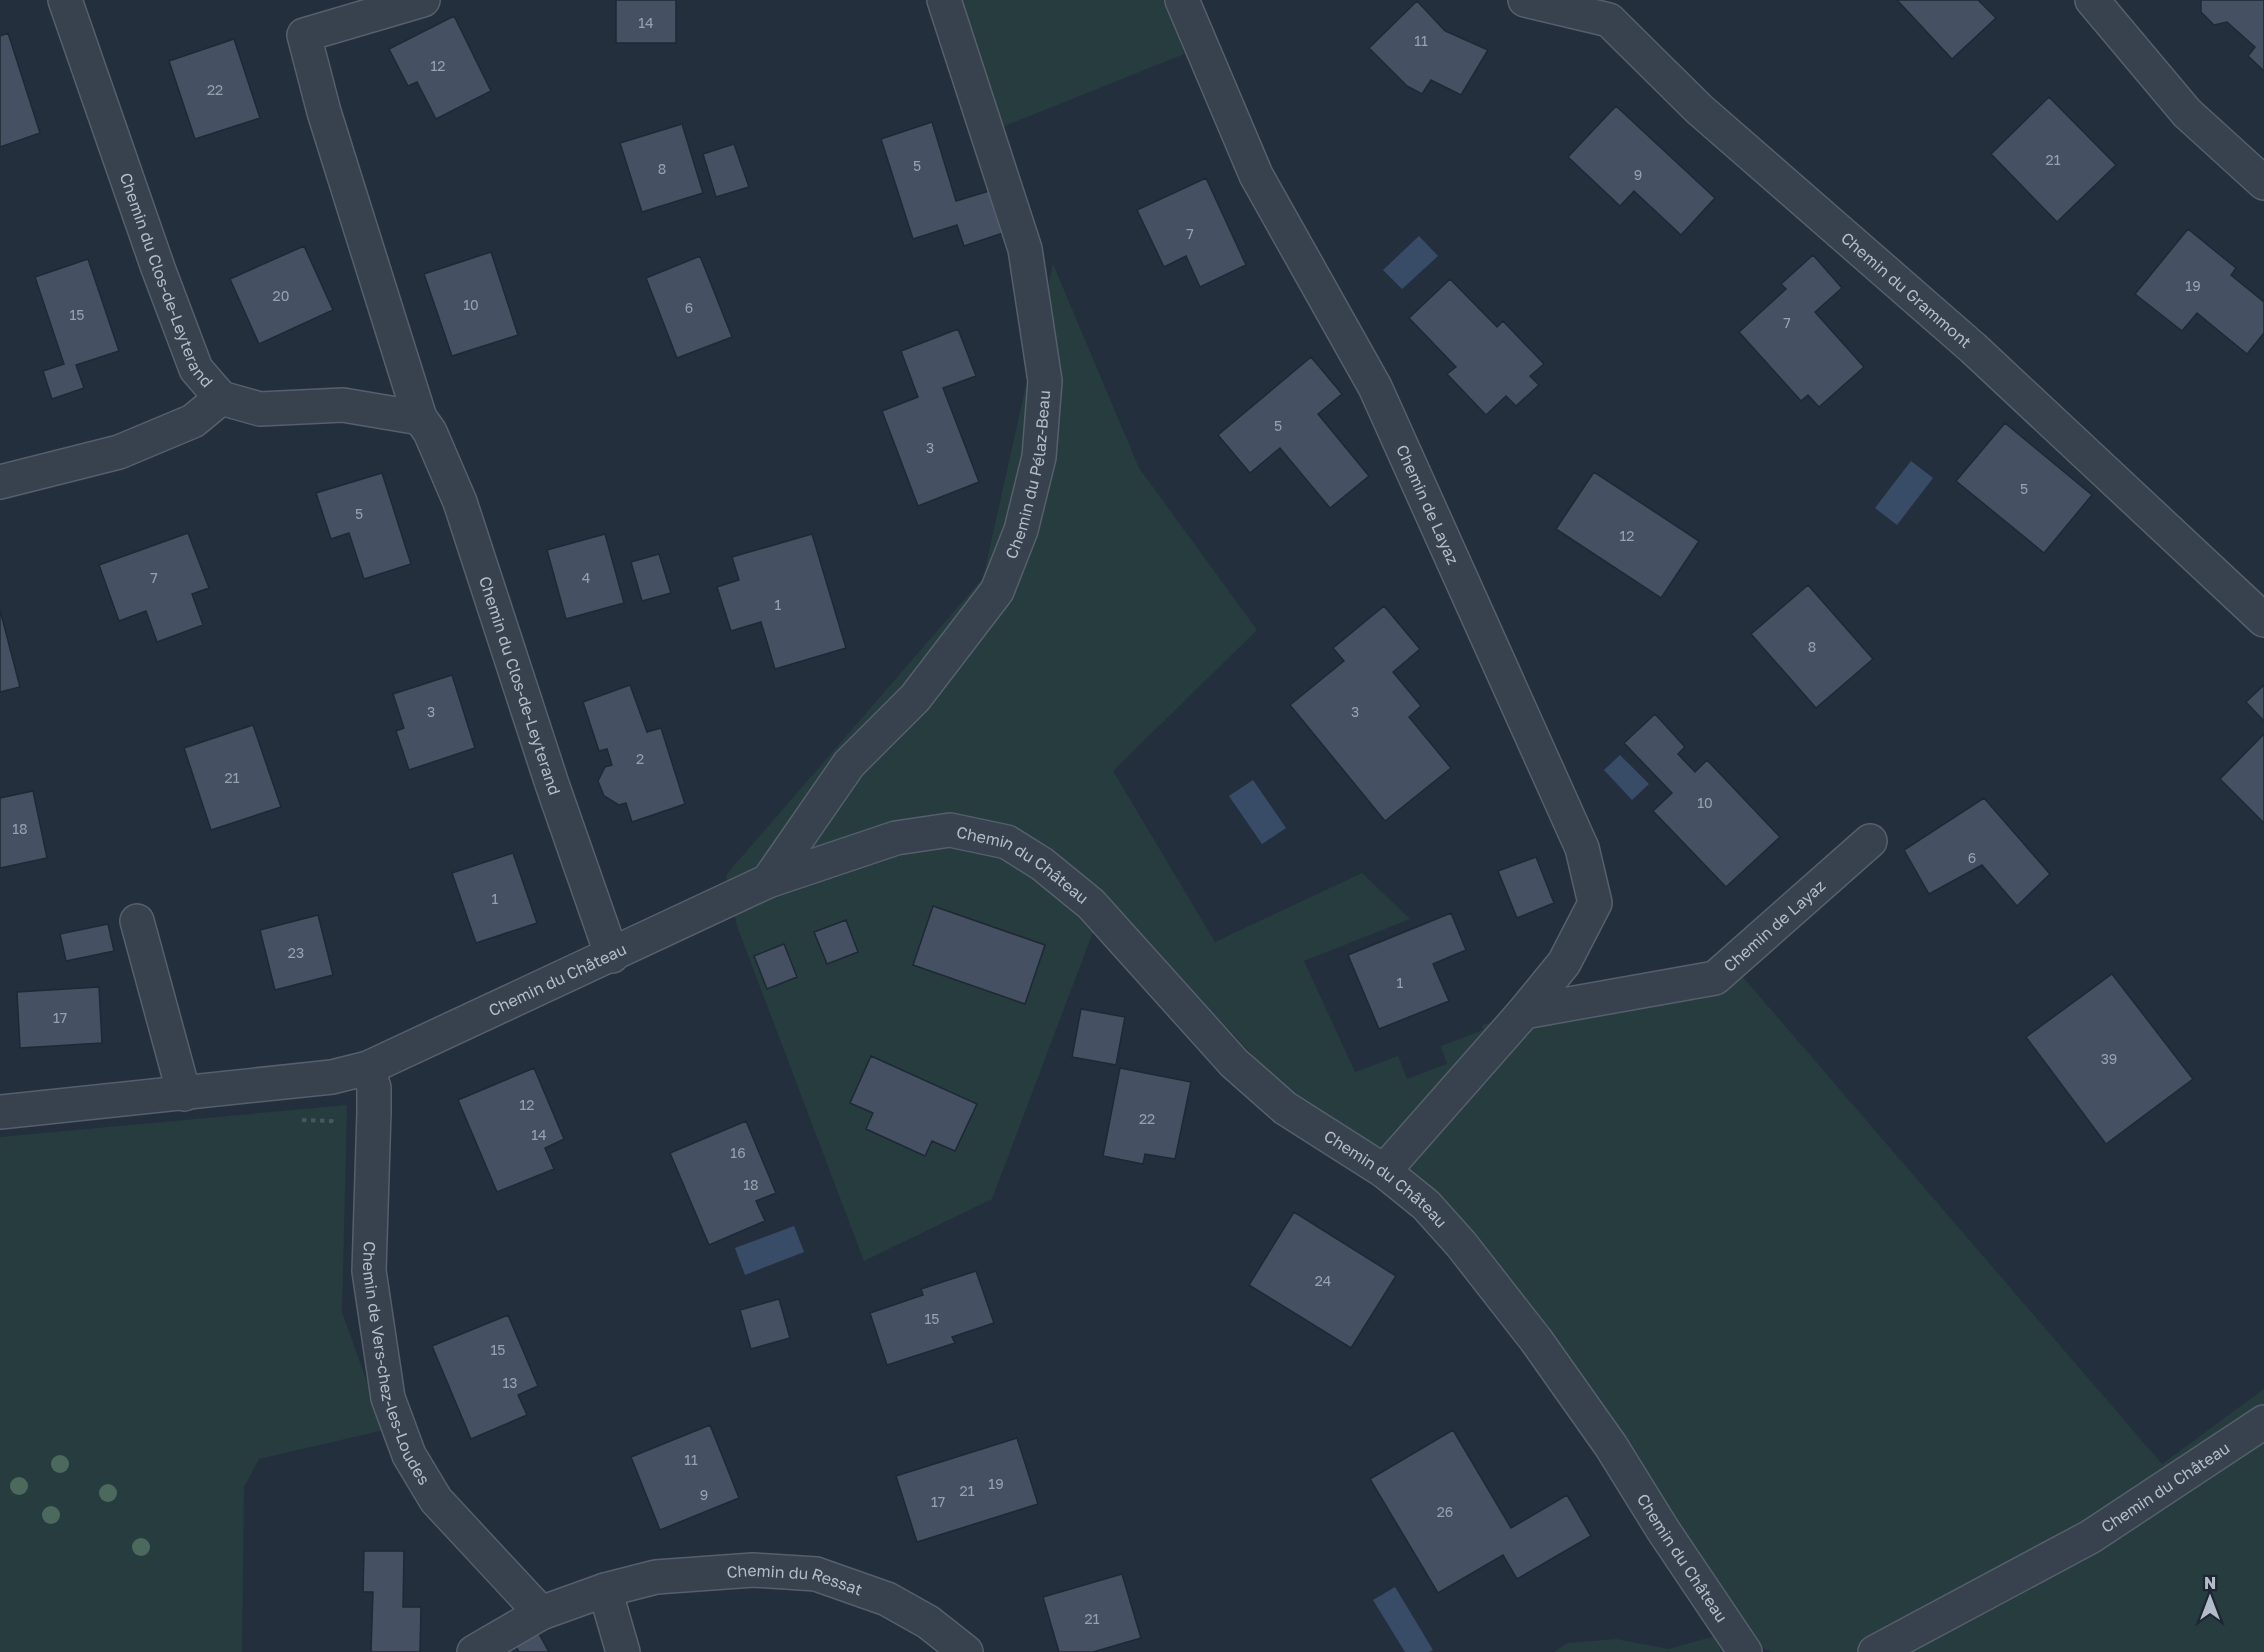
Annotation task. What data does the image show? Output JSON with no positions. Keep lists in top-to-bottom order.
{
  "streets": {
    "street": [
      "Chemin du Clos-de-Leyterand",
      "Chemin du Grammont",
      "Chemin du Pélaz-Beau",
      "Chemin de Layaz",
      "Chemin du Château",
      "Chemin de Vers-chez-les-Loudes",
      "Chemin du Ressat"
    ]
  },
  "crossings": [
    ["Chemin du Clos-de-Leyterand", "Chemin du Château"],
    ["Chemin du Pélaz-Beau", "Chemin du Château"],
    ["Chemin de Layaz", "Chemin du Château"],
    ["Chemin du Château", "Chemin de Vers-chez-les-Loudes"],
    ["Chemin de Vers-chez-les-Loudes", "Chemin du Ressat"]
  ],
  "house_numbers": [
    "14",
    "11",
    "12",
    "22",
    "21",
    "5",
    "8",
    "9",
    "7",
    "19",
    "20",
    "10",
    "6",
    "15",
    "7",
    "5",
    "3",
    "5",
    "5",
    "12",
    "7",
    "4",
    "1",
    "8",
    "3",
    "3",
    "2",
    "21",
    "10",
    "18",
    "6",
    "1",
    "23",
    "1",
    "17",
    "39",
    "12",
    "22",
    "14",
    "16",
    "18",
    "24",
    "15",
    "15",
    "13",
    "11",
    "19",
    "21",
    "9",
    "17",
    "26",
    "21"
  ],
  "north": "top"
}
